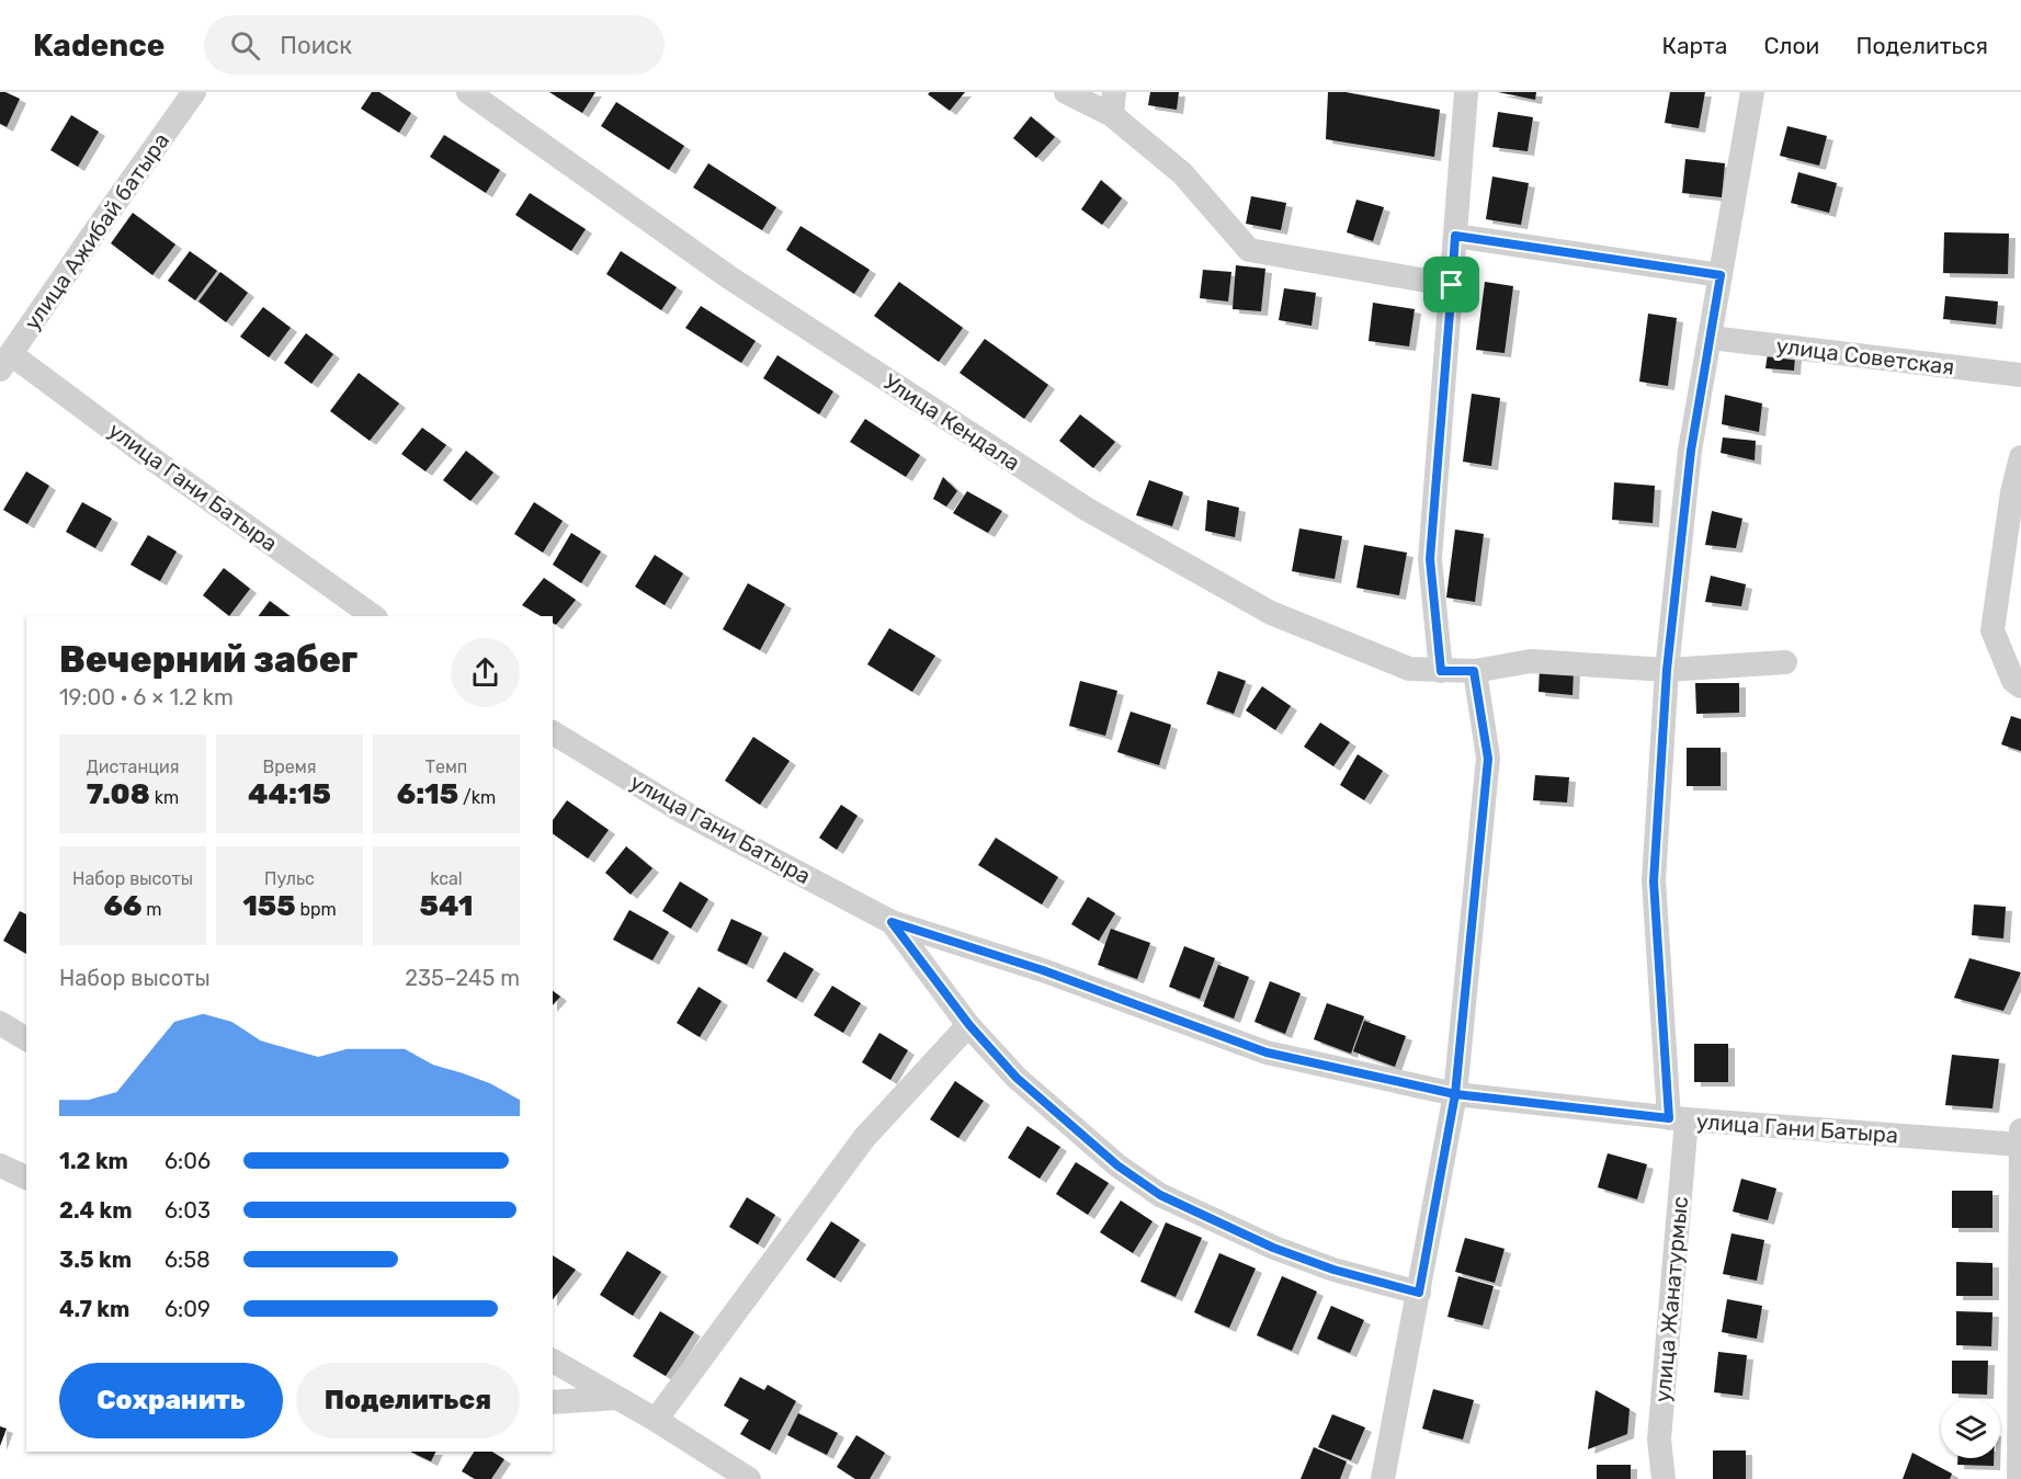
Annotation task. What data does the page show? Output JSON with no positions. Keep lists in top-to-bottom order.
{
  "streets": {
    "street": [
      "улица Ажибай батыра",
      "улица Советская",
      "Улица Кендала",
      "улица Гани Батыра",
      "улица Жанатурмыс"
    ]
  },
  "crossings": [
    ["улица Ажибай батыра", "улица Гани Батыра"],
    ["улица Советская", "улица Жанатурмыс"],
    ["Улица Кендала", "улица Жанатурмыс"],
    ["улица Гани Батыра", "улица Жанатурмыс"]
  ],
  "page": {
    "header": "Kadence",
    "search": "Поиск",
    "nav": ["Карта", "Слои", "Поделиться"],
    "heading": ["Вечерний забег", "19:00 · 6 × 1.2 km"],
    "stats": [
      ["Дистанция", "7.08 km"],
      ["Время", "44:15"],
      ["Темп", "6:15 /km"],
      ["Набор высоты", "66 m"],
      ["Пульс", "155 bpm"],
      ["kcal", "541"]
    ],
    "chart": ["Набор высоты", "235–245 m"],
    "list": [
      {
        "name": "1.2 km",
        "note": "6:06"
      },
      {
        "name": "2.4 km",
        "note": "6:03"
      },
      {
        "name": "3.5 km",
        "note": "6:58"
      },
      {
        "name": "4.7 km",
        "note": "6:09"
      }
    ],
    "buttons": ["Сохранить", "Поделиться"]
  }
}
